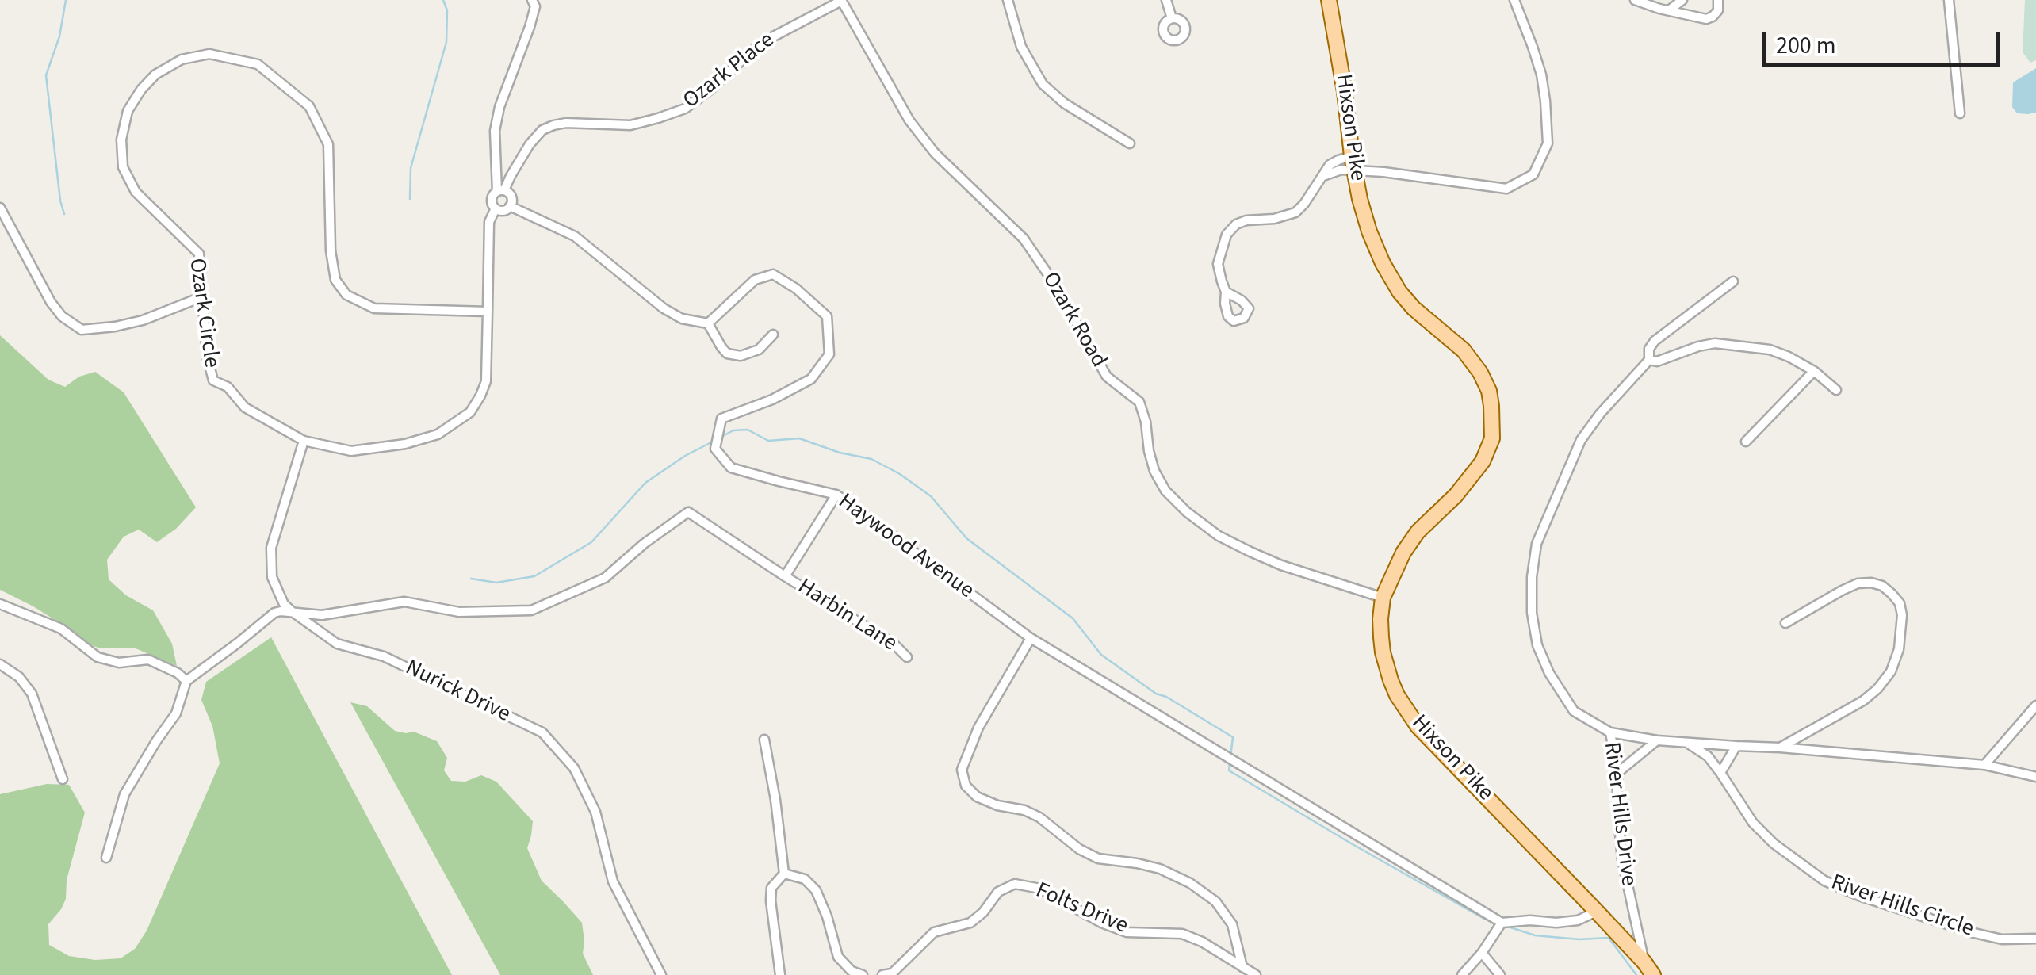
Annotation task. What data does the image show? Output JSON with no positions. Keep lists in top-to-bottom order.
{
  "streets": {
    "main road": ["Hixson Pike"],
    "street": [
      "Ozark Place",
      "Ozark Circle",
      "Ozark Road",
      "Haywood Avenue",
      "Harbin Lane",
      "Nurick Drive",
      "River Hills Drive",
      "River Hills Circle",
      "Folts Drive"
    ]
  },
  "crossings": [
    ["Ozark Place", "Ozark Circle"],
    ["Ozark Place", "Ozark Road"],
    ["Hixson Pike", "Ozark Road"],
    ["Hixson Pike", "River Hills Drive"],
    ["Ozark Circle", "Nurick Drive"],
    ["Harbin Lane", "Nurick Drive"]
  ],
  "scale_bar": "200 m"
}
